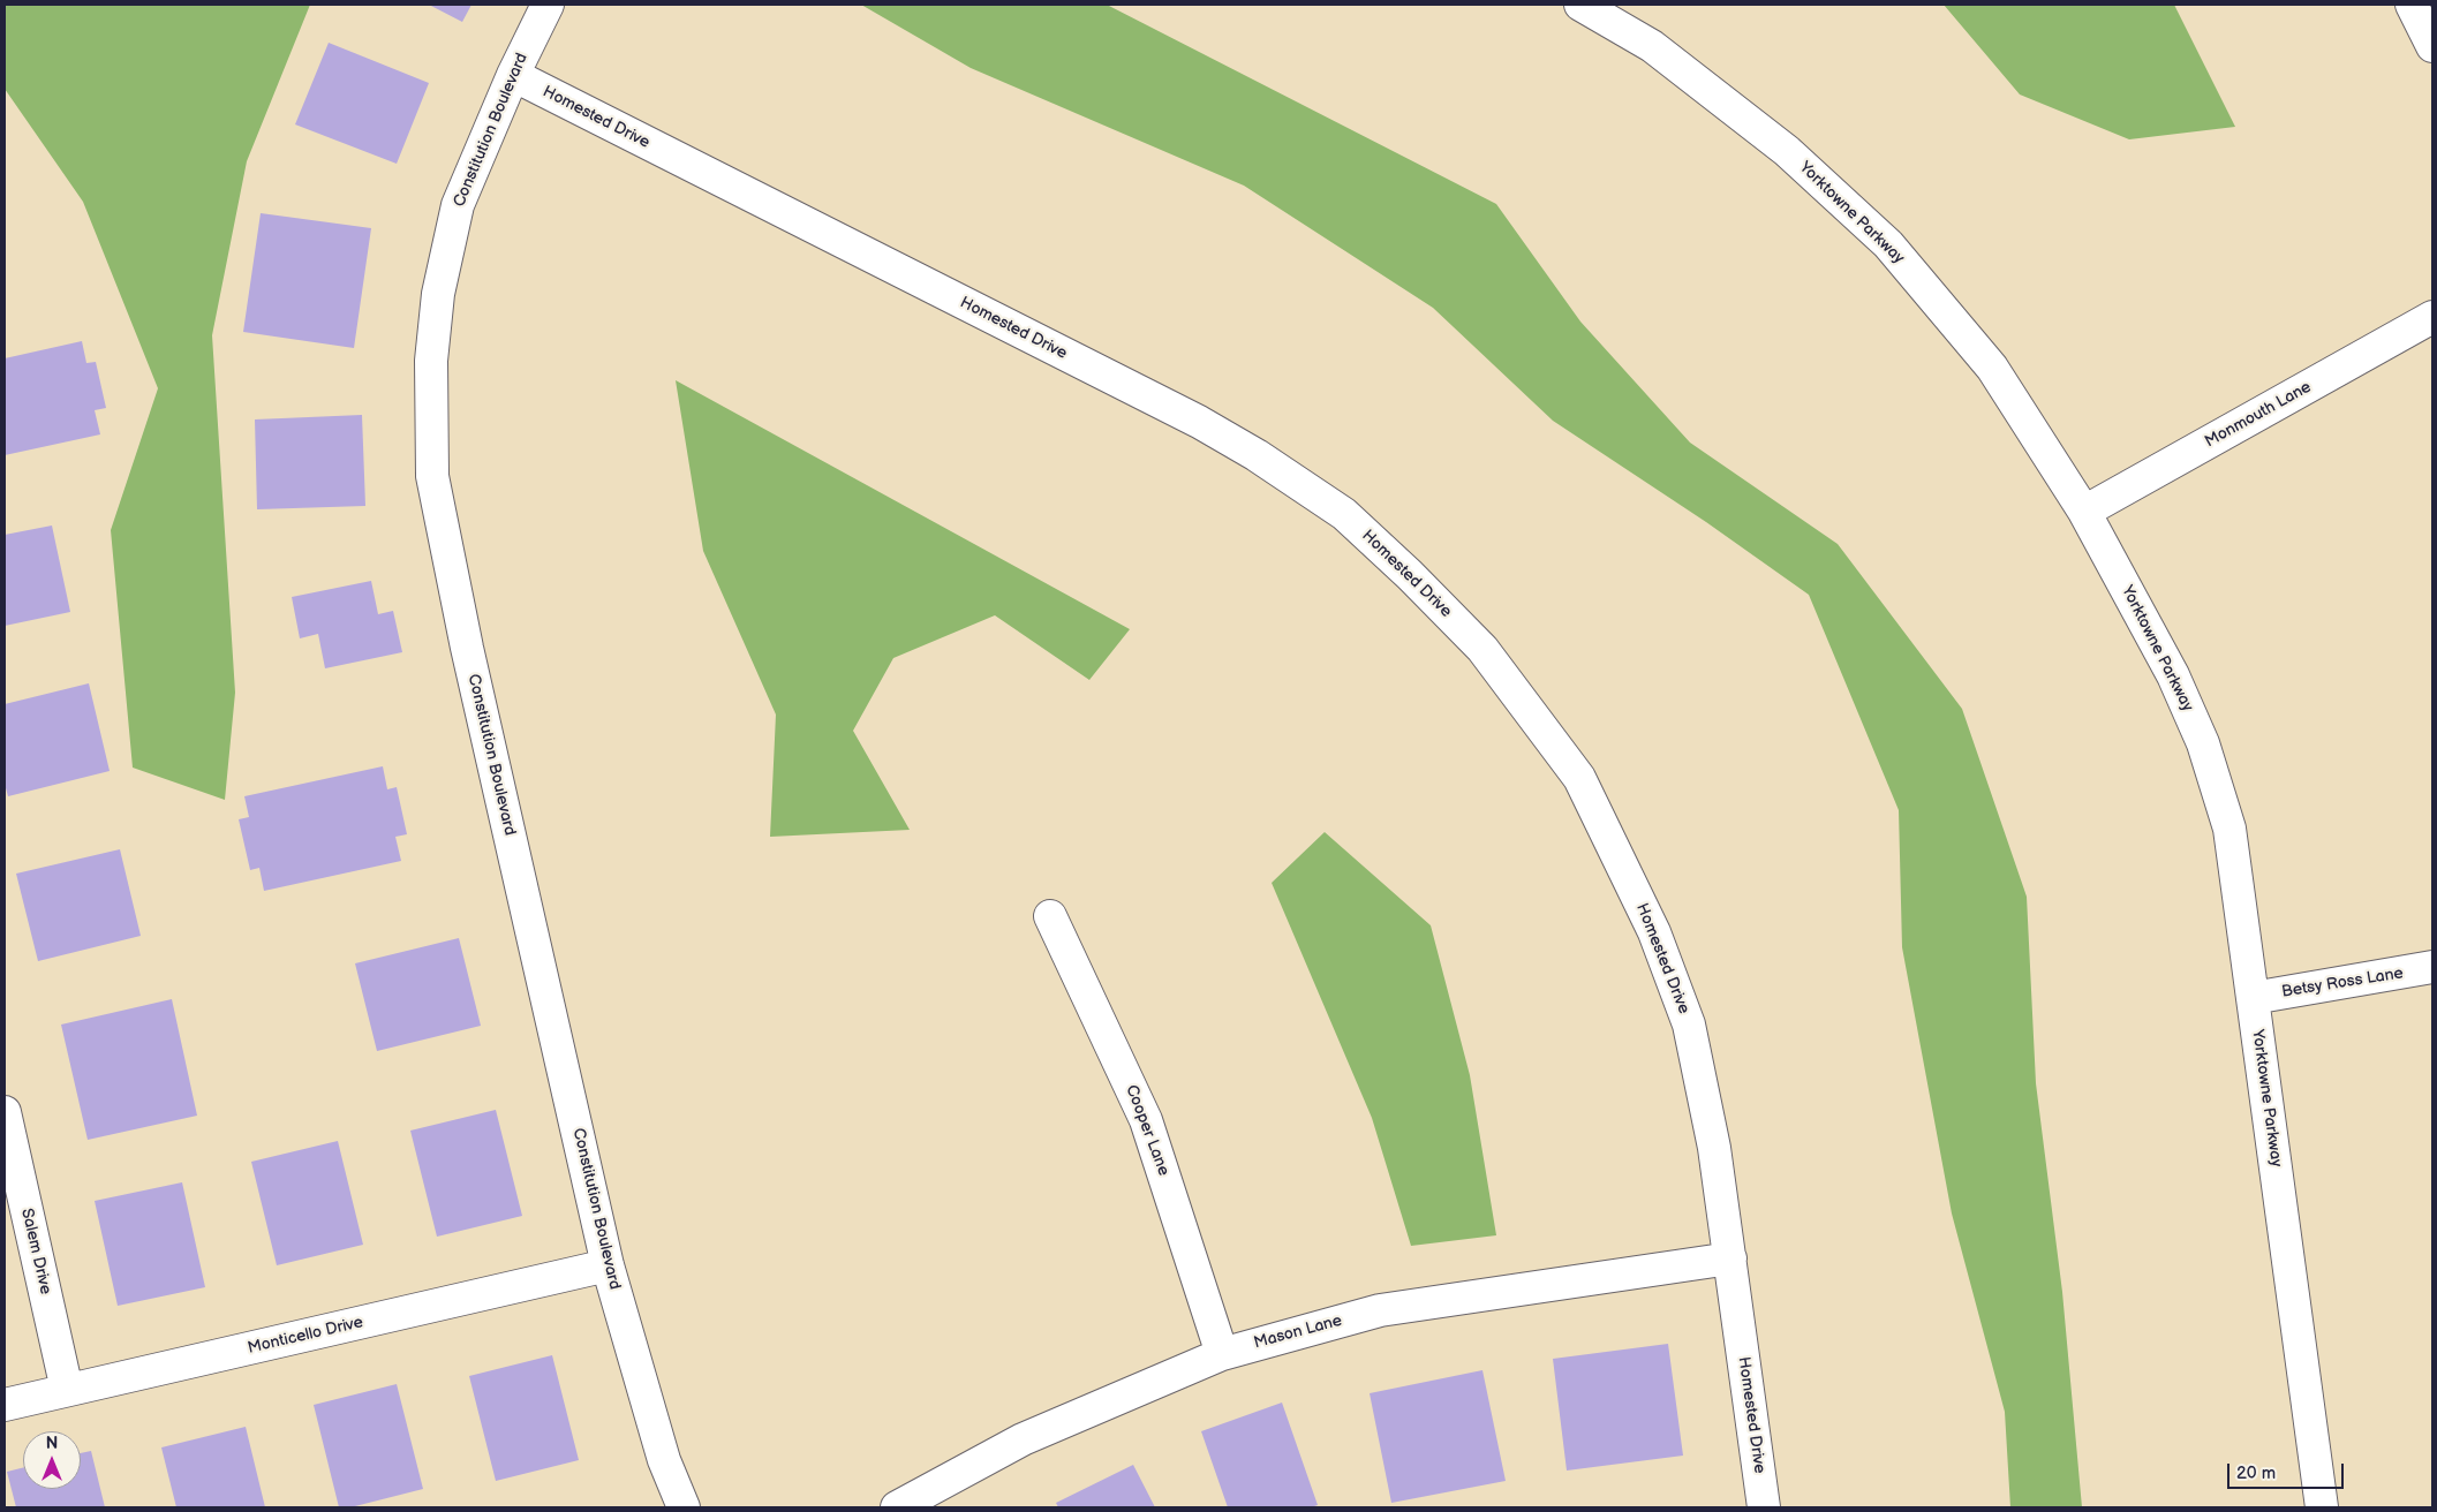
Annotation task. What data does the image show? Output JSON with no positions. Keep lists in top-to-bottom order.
{
  "streets": {
    "street": [
      "Homested Drive",
      "Constitution Boulevard",
      "Yorktowne Parkway",
      "Monmouth Lane",
      "Betsy Ross Lane",
      "Cooper Lane",
      "Salem Drive",
      "Mason Lane",
      "Monticello Drive"
    ]
  },
  "crossings": [
    ["Homested Drive", "Constitution Boulevard"],
    ["Homested Drive", "Mason Lane"],
    ["Constitution Boulevard", "Monticello Drive"],
    ["Yorktowne Parkway", "Monmouth Lane"],
    ["Yorktowne Parkway", "Betsy Ross Lane"],
    ["Cooper Lane", "Mason Lane"],
    ["Salem Drive", "Monticello Drive"]
  ],
  "scale_bar": "20 m",
  "north": "top"
}
